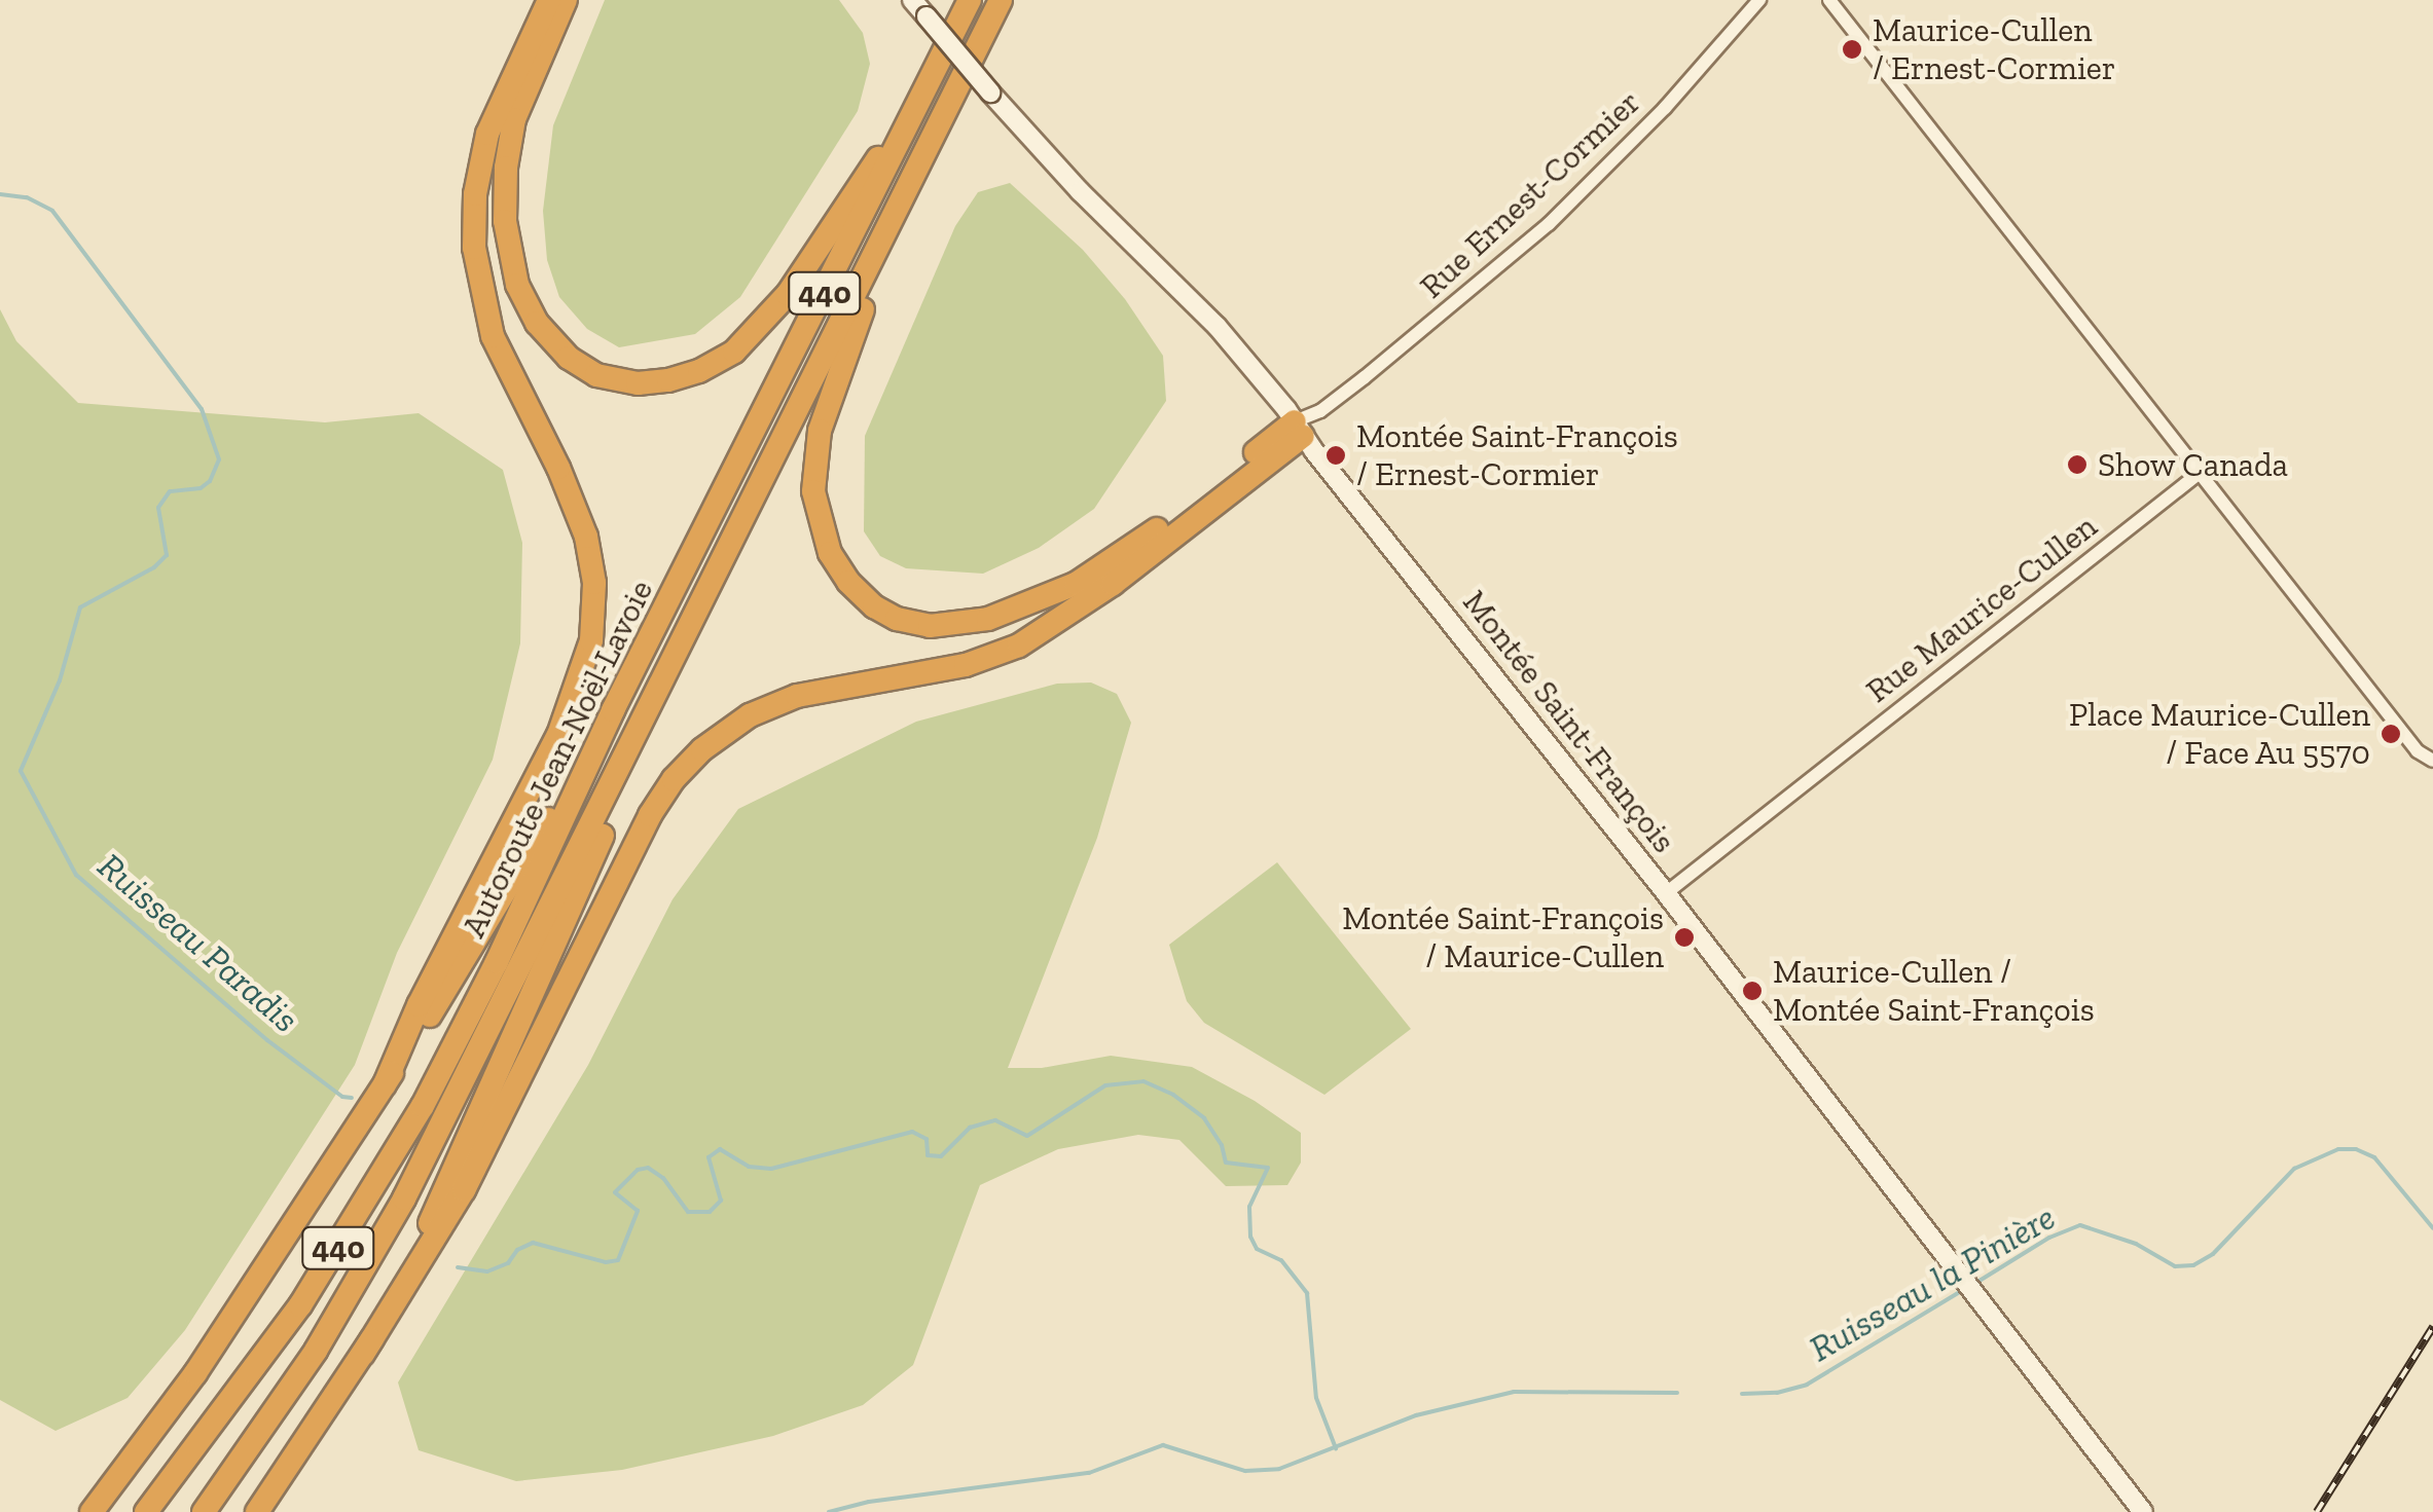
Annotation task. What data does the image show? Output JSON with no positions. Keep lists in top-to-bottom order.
{
  "streets": {
    "highway": ["440", "Autoroute Jean-Noël-Lavoie"],
    "street": ["Rue Ernest-Cormier", "Rue Maurice-Cullen", "Montée Saint-François"]
  },
  "crossings": [
    ["Rue Ernest-Cormier", "Montée Saint-François"],
    ["Rue Maurice-Cullen", "Montée Saint-François"]
  ],
  "water": ["Ruisseau Paradis", "Ruisseau la Pinière"],
  "places": [
    "Maurice-Cullen / Ernest-Cormier",
    "Montée Saint-François / Ernest-Cormier",
    "Show Canada",
    "Place Maurice-Cullen / Face Au 5570",
    "Montée Saint-François / Maurice-Cullen",
    "Maurice-Cullen / Montée Saint-François"
  ]
}
